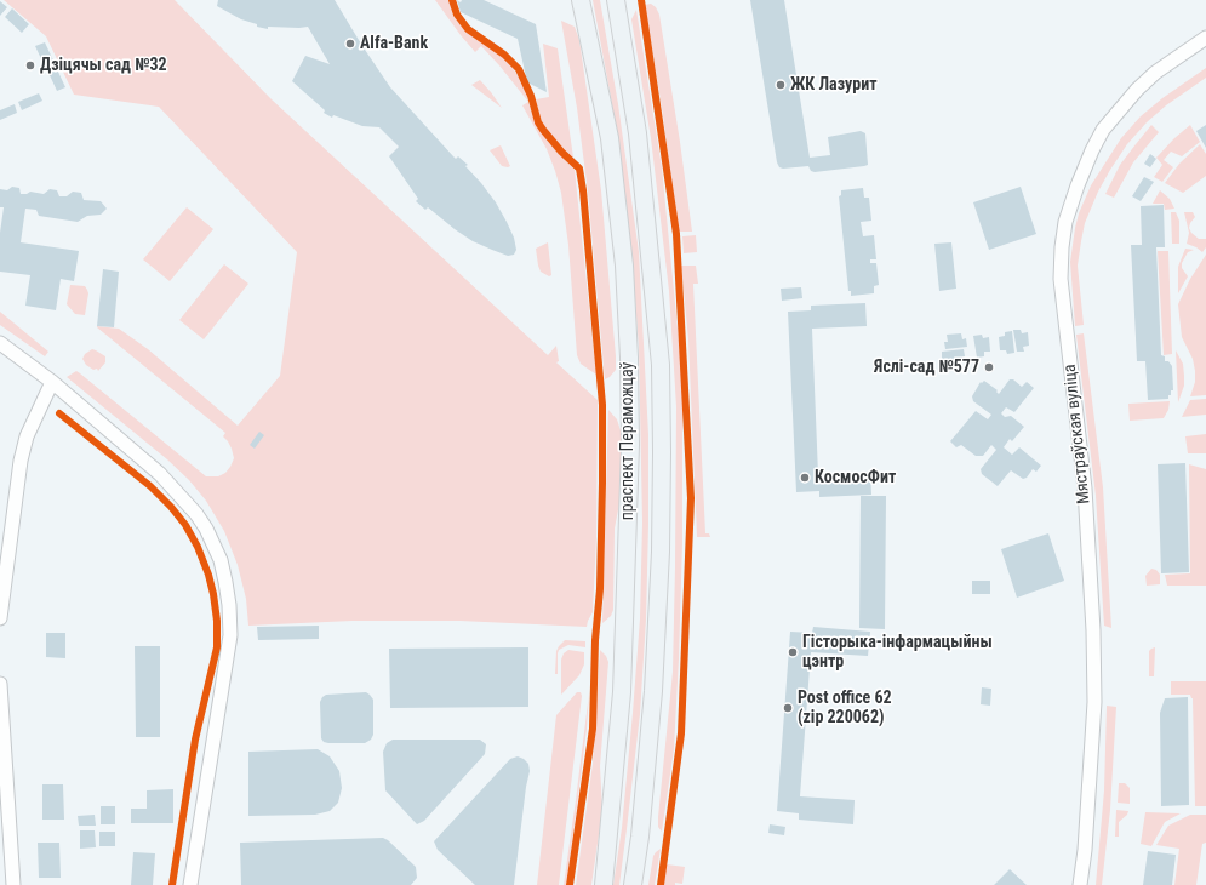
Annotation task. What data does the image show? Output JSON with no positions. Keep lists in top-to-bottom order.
{
  "streets": {
    "main road": ["праспект Пераможцаў"],
    "street": ["Мястраўская вуліца"]
  },
  "places": [
    "Alfa-Bank",
    "Дзіцячы сад №32",
    "ЖК Лазурит",
    "Яслі-сад №577",
    "КосмосФит",
    "Гісторыка-інфармацыйны цэнтр",
    "Post office 62 (zip 220062)"
  ]
}
